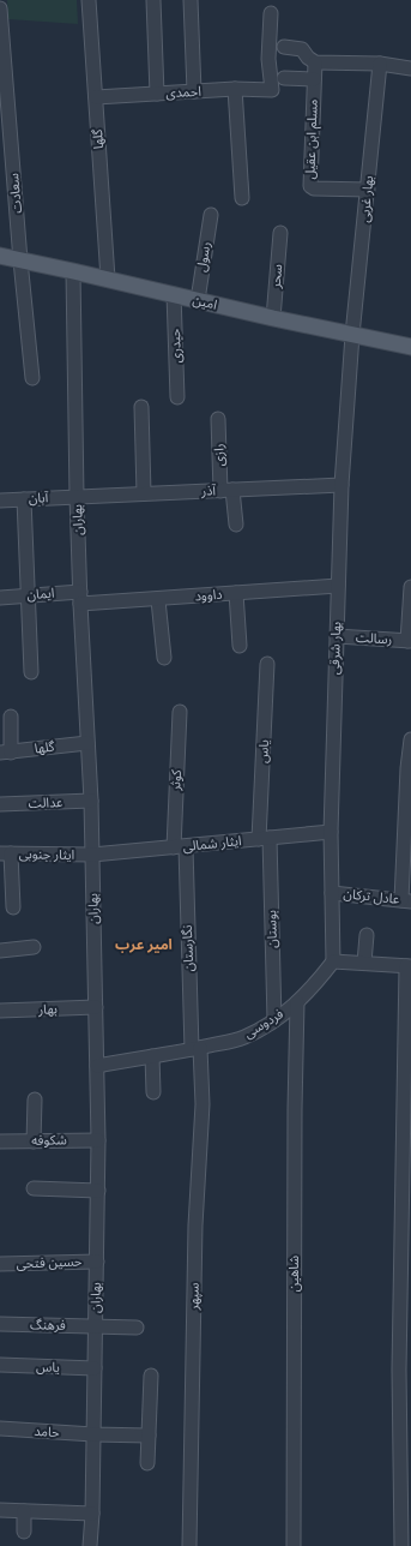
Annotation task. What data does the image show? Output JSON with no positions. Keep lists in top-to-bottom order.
{
  "streets": {
    "main road": ["امین"],
    "street": [
      "احمدی",
      "گلها",
      "مسلم ابن عقیل",
      "سعادت",
      "بهار غربی",
      "رسول",
      "سحر",
      "حیدری",
      "رازی",
      "آذر",
      "آبان",
      "بهاران",
      "ایمان",
      "داوود",
      "رسالت",
      "بهار شرقی",
      "یاس",
      "کوثر",
      "عدالت",
      "ایثار شمالی",
      "ایثار جنوبی",
      "عادل ترکان",
      "بوستان",
      "نگارستان",
      "بهار",
      "فردوسی",
      "شکوفه",
      "حسین فتحی",
      "شاهین",
      "سپهر",
      "فرهنگ",
      "حامد"
    ]
  },
  "crossings": [
    ["احمدی", "گلها"],
    ["گلها", "امین"],
    ["گلها", "بهاران"],
    ["مسلم ابن عقیل", "بهار غربی"],
    ["سعادت", "امین"],
    ["بهار غربی", "امین"],
    ["بهار غربی", "بهار شرقی"],
    ["رسول", "امین"],
    ["سحر", "امین"],
    ["امین", "حیدری"],
    ["امین", "بهاران"],
    ["امین", "بهار شرقی"],
    ["رازی", "آذر"],
    ["آذر", "آبان"],
    ["آذر", "بهاران"],
    ["آذر", "بهار شرقی"],
    ["آبان", "بهاران"],
    ["بهاران", "ایمان"],
    ["بهاران", "داوود"],
    ["بهاران", "یاس"],
    ["بهاران", "عدالت"],
    ["بهاران", "ایثار شمالی"],
    ["بهاران", "ایثار جنوبی"],
    ["بهاران", "بهار"],
    ["بهاران", "فردوسی"],
    ["بهاران", "شکوفه"],
    ["بهاران", "حسین فتحی"],
    ["بهاران", "فرهنگ"],
    ["بهاران", "حامد"],
    ["ایمان", "داوود"],
    ["داوود", "بهار شرقی"],
    ["رسالت", "بهار شرقی"],
    ["بهار شرقی", "ایثار شمالی"],
    ["بهار شرقی", "عادل ترکان"],
    ["بهار شرقی", "فردوسی"],
    ["یاس", "ایثار شمالی"],
    ["یاس", "بوستان"],
    ["کوثر", "ایثار شمالی"],
    ["کوثر", "نگارستان"],
    ["ایثار شمالی", "ایثار جنوبی"],
    ["ایثار شمالی", "بوستان"],
    ["ایثار شمالی", "نگارستان"],
    ["بوستان", "فردوسی"],
    ["نگارستان", "فردوسی"],
    ["نگارستان", "سپهر"],
    ["فردوسی", "شاهین"],
    ["فردوسی", "سپهر"]
  ],
  "districts": ["امیر عرب"]
}
